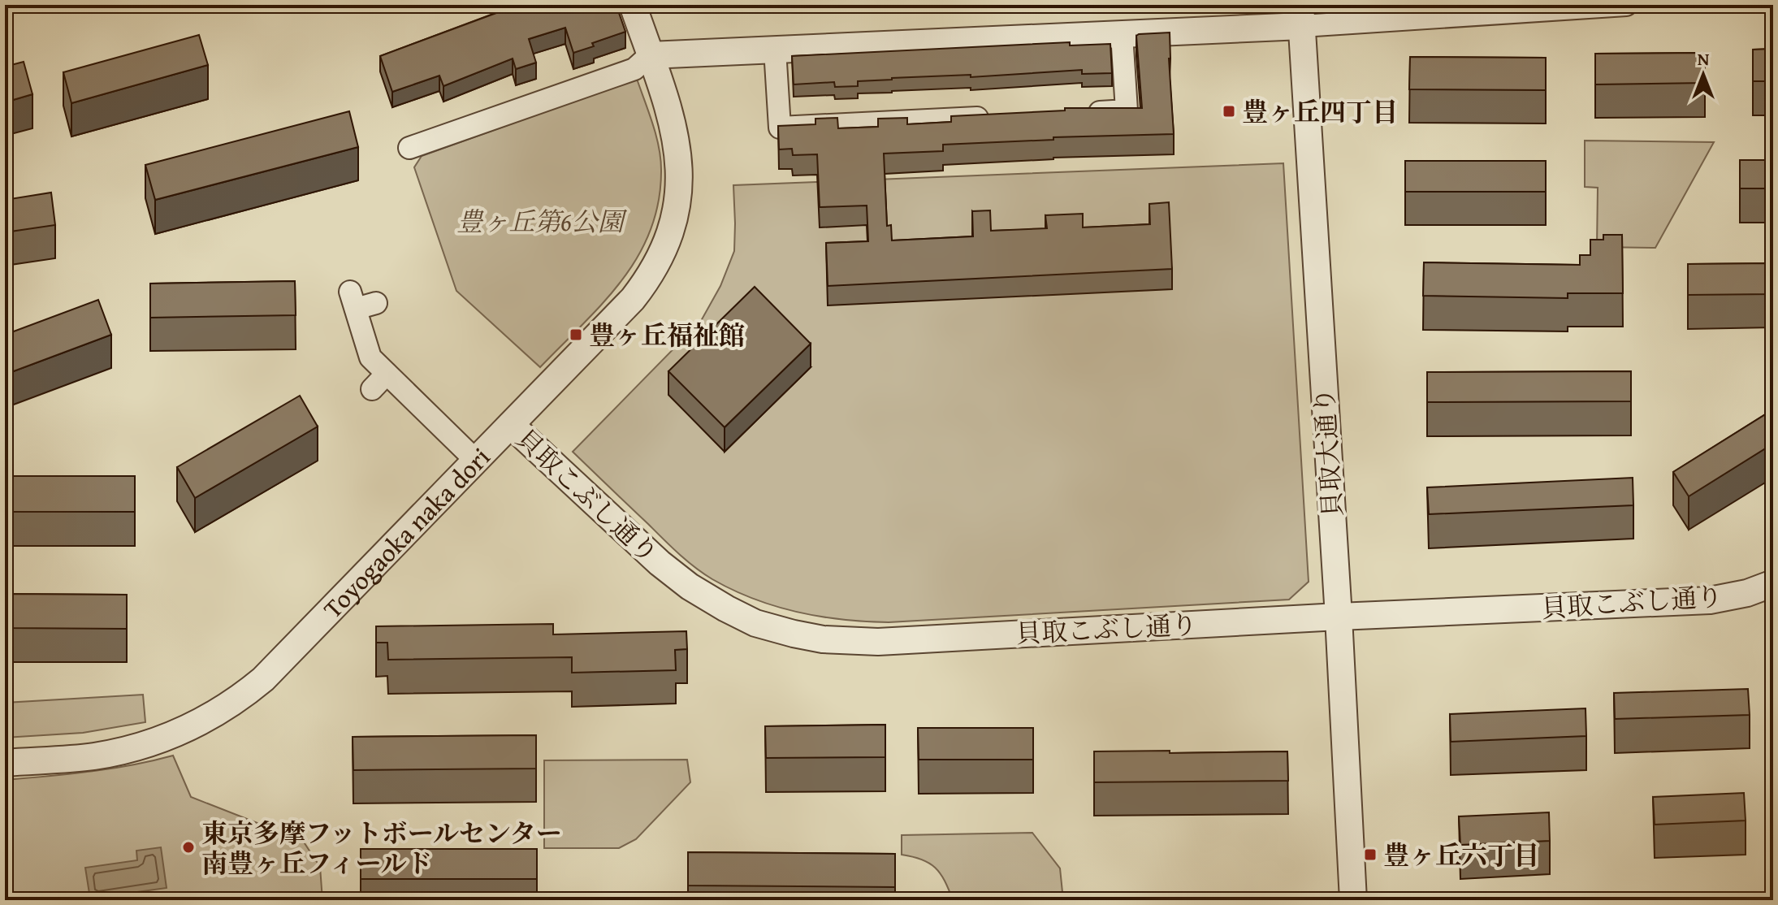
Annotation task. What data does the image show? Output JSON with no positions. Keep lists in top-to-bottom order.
{
  "streets": {
    "street": ["貝取大通り", "貝取こぶし通り", "Toyogaoka naka dori"]
  },
  "crossings": [
    ["貝取大通り", "貝取こぶし通り"],
    ["貝取こぶし通り", "Toyogaoka naka dori"]
  ],
  "parks": ["豊ヶ丘第6公園"],
  "places": {
    "transit": ["豊ヶ丘四丁目", "豊ヶ丘福祉館", "豊ヶ丘六丁目"],
    "other": ["東京多摩フットボールセンター 南豊ヶ丘フィールド"]
  },
  "north": "top"
}
